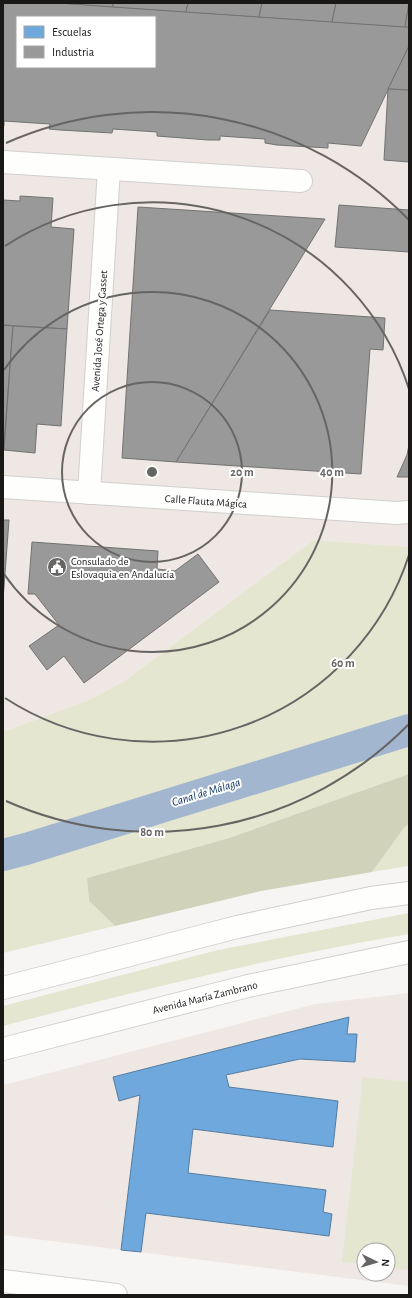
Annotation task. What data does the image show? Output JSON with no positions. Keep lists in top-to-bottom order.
{
  "streets": {
    "street": ["Avenida José Ortega y Gasset", "Calle Flauta Mágica", "Avenida María Zambrano"]
  },
  "crossings": [
    ["Avenida José Ortega y Gasset", "Calle Flauta Mágica"]
  ],
  "water": ["Canal de Málaga"],
  "places": {
    "public building": ["Consulado de Eslovaquia en Andalucía"]
  },
  "legend": ["Escuelas", "Industria"],
  "north": "right",
  "rings": [
    "20 m",
    "40 m",
    "60 m",
    "80 m"
  ]
}
